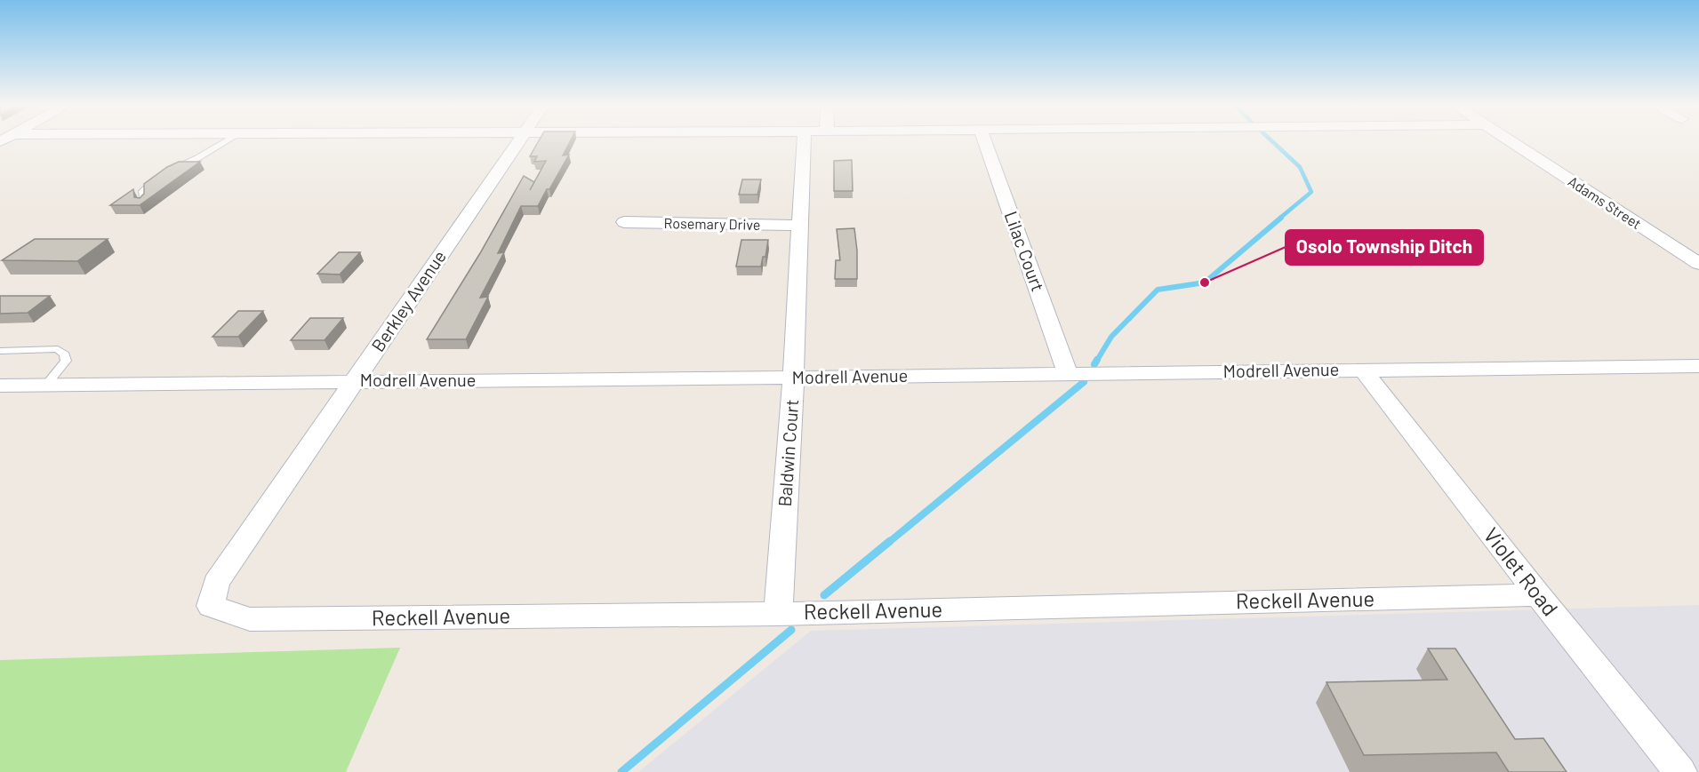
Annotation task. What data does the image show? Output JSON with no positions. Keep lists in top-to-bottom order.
{
  "streets": {
    "street": [
      "Adams Street",
      "Rosemary Drive",
      "Lilac Court",
      "Berkley Avenue",
      "Modrell Avenue",
      "Baldwin Court",
      "Violet Road",
      "Reckell Avenue"
    ]
  },
  "crossings": [
    ["Rosemary Drive", "Baldwin Court"],
    ["Lilac Court", "Modrell Avenue"],
    ["Berkley Avenue", "Modrell Avenue"],
    ["Berkley Avenue", "Reckell Avenue"],
    ["Modrell Avenue", "Baldwin Court"],
    ["Modrell Avenue", "Violet Road"],
    ["Baldwin Court", "Reckell Avenue"],
    ["Violet Road", "Reckell Avenue"]
  ],
  "places": ["Osolo Township Ditch"]
}
